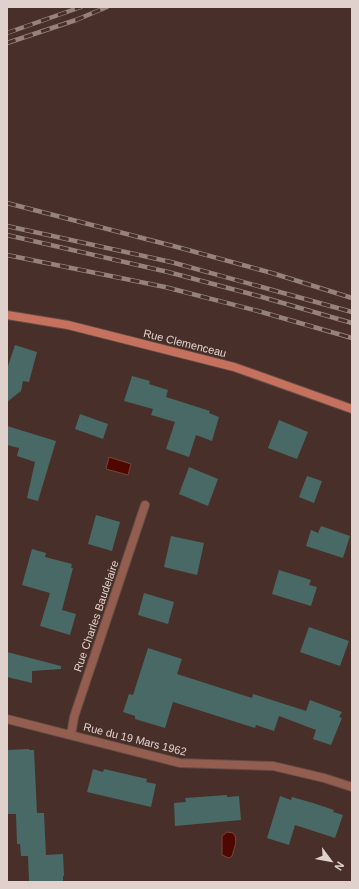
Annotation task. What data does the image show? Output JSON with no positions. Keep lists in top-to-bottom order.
{
  "streets": {
    "street": ["Rue Clemenceau", "Rue Charles Baudelaire", "Rue du 19 Mars 1962"]
  },
  "crossings": [
    ["Rue Charles Baudelaire", "Rue du 19 Mars 1962"]
  ],
  "north": "bottom right"
}
